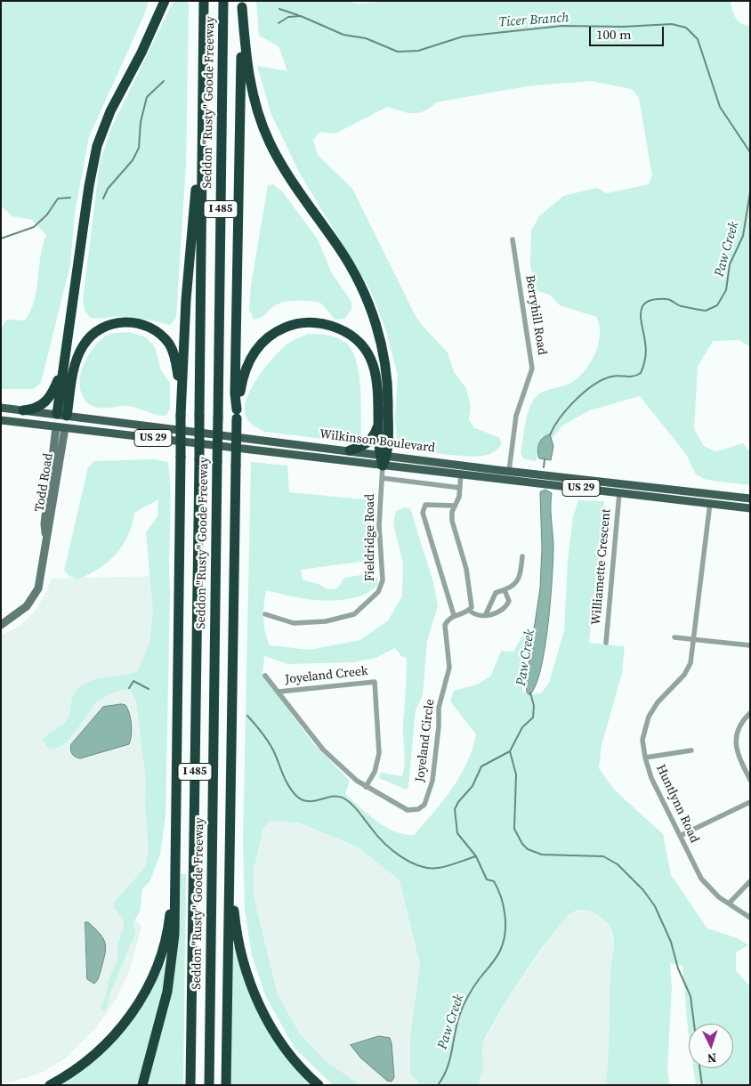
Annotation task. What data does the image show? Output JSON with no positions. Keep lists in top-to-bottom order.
{
  "streets": {
    "highway": ["Seddon \"Rusty\" Goode Freeway", "I 485"],
    "main road": ["US 29", "Wilkinson Boulevard"],
    "street": [
      "Berryhill Road",
      "Todd Road",
      "Fieldridge Road",
      "Williamette Crescent",
      "Joyeland Creek",
      "Joyeland Circle",
      "Huntlynn Road"
    ]
  },
  "crossings": [
    ["Berryhill Road", "Wilkinson Boulevard"],
    ["Wilkinson Boulevard", "Todd Road"],
    ["Wilkinson Boulevard", "Fieldridge Road"],
    ["Wilkinson Boulevard", "Williamette Crescent"],
    ["Wilkinson Boulevard", "Huntlynn Road"],
    ["Joyeland Creek", "Joyeland Circle"]
  ],
  "water": ["Ticer Branch", "Paw Creek"],
  "scale_bar": "100 m",
  "north": "bottom"
}
